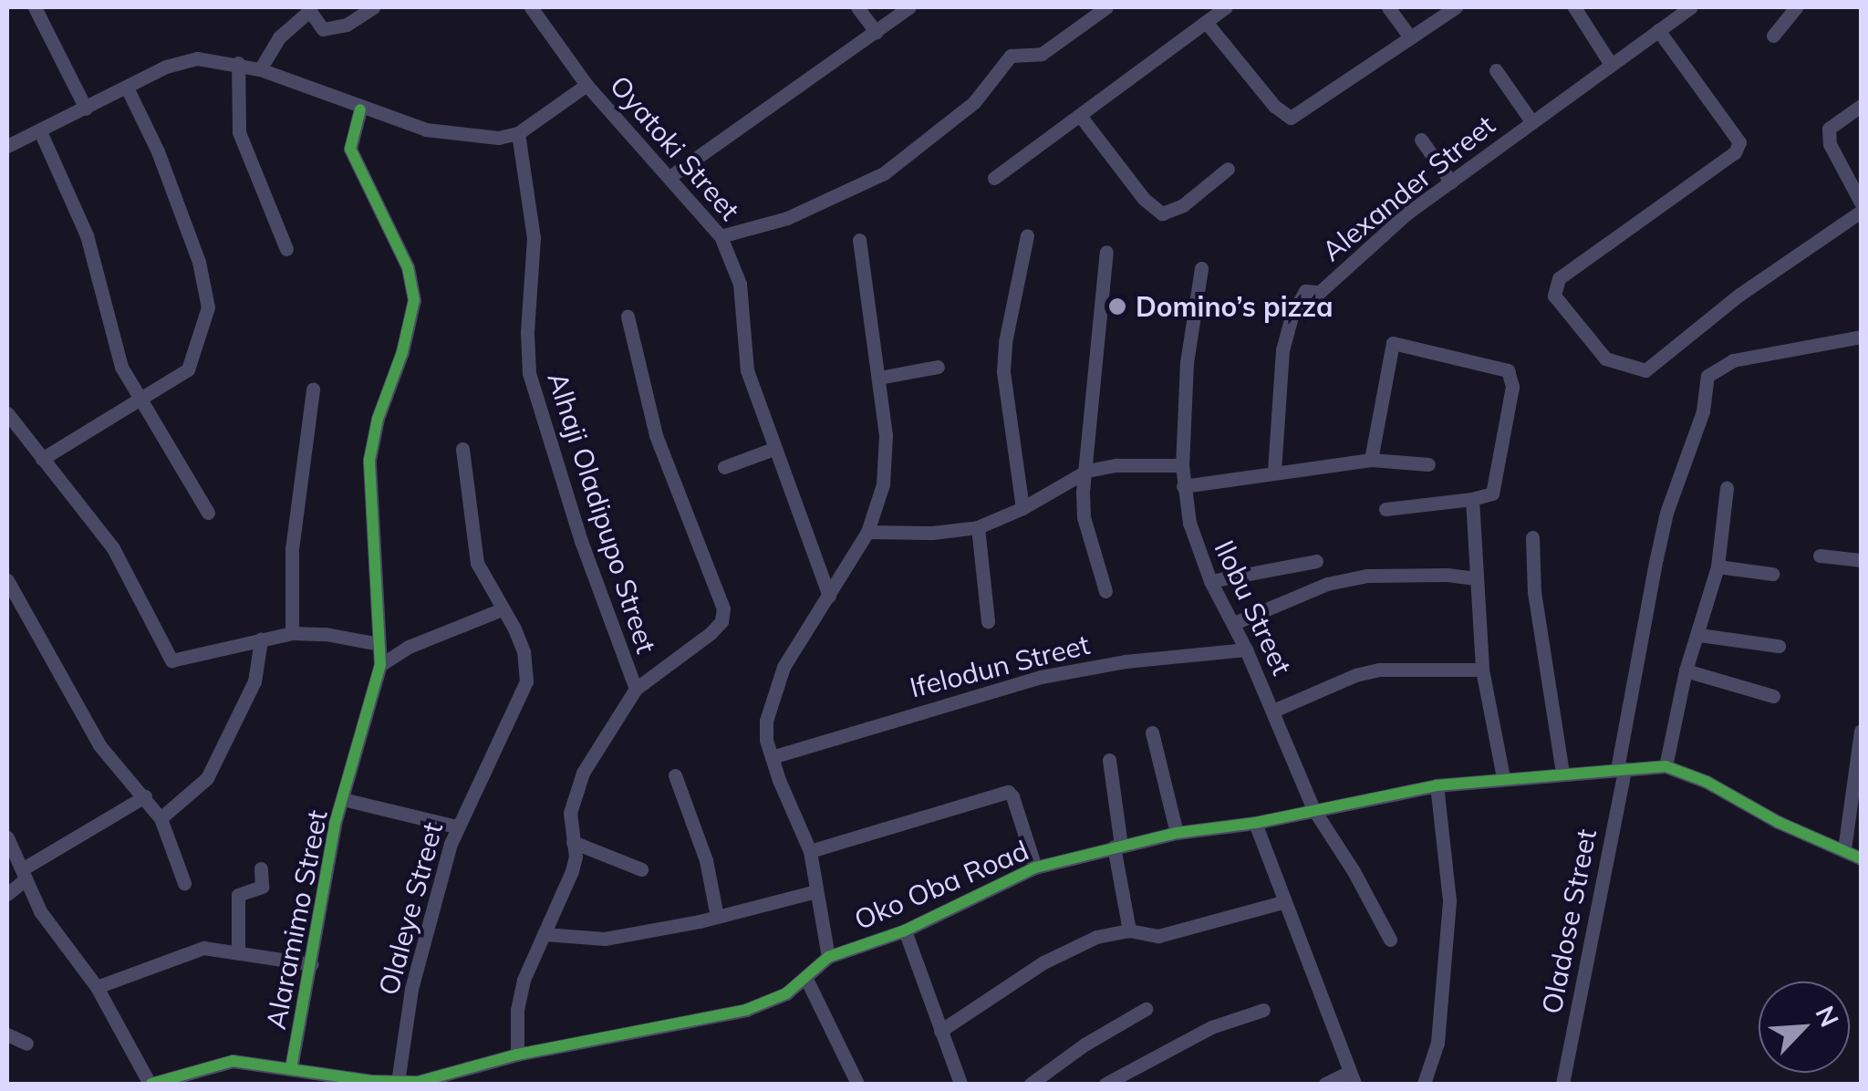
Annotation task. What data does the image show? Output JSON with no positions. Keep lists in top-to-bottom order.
{
  "streets": {
    "street": [
      "Oyatoki Street",
      "Alexander Street",
      "Alhaji Oladipupo Street",
      "Ilobu Street",
      "Ifelodun Street",
      "Oko Oba Road",
      "Olaleye Street",
      "Alaramimo Street",
      "Oladose Street"
    ]
  },
  "crossings": [
    ["Ilobu Street", "Ifelodun Street"],
    ["Ilobu Street", "Oko Oba Road"],
    ["Oko Oba Road", "Olaleye Street"],
    ["Oko Oba Road", "Alaramimo Street"],
    ["Oko Oba Road", "Oladose Street"]
  ],
  "places": ["Domino’s pizza"],
  "north": "top right"
}
